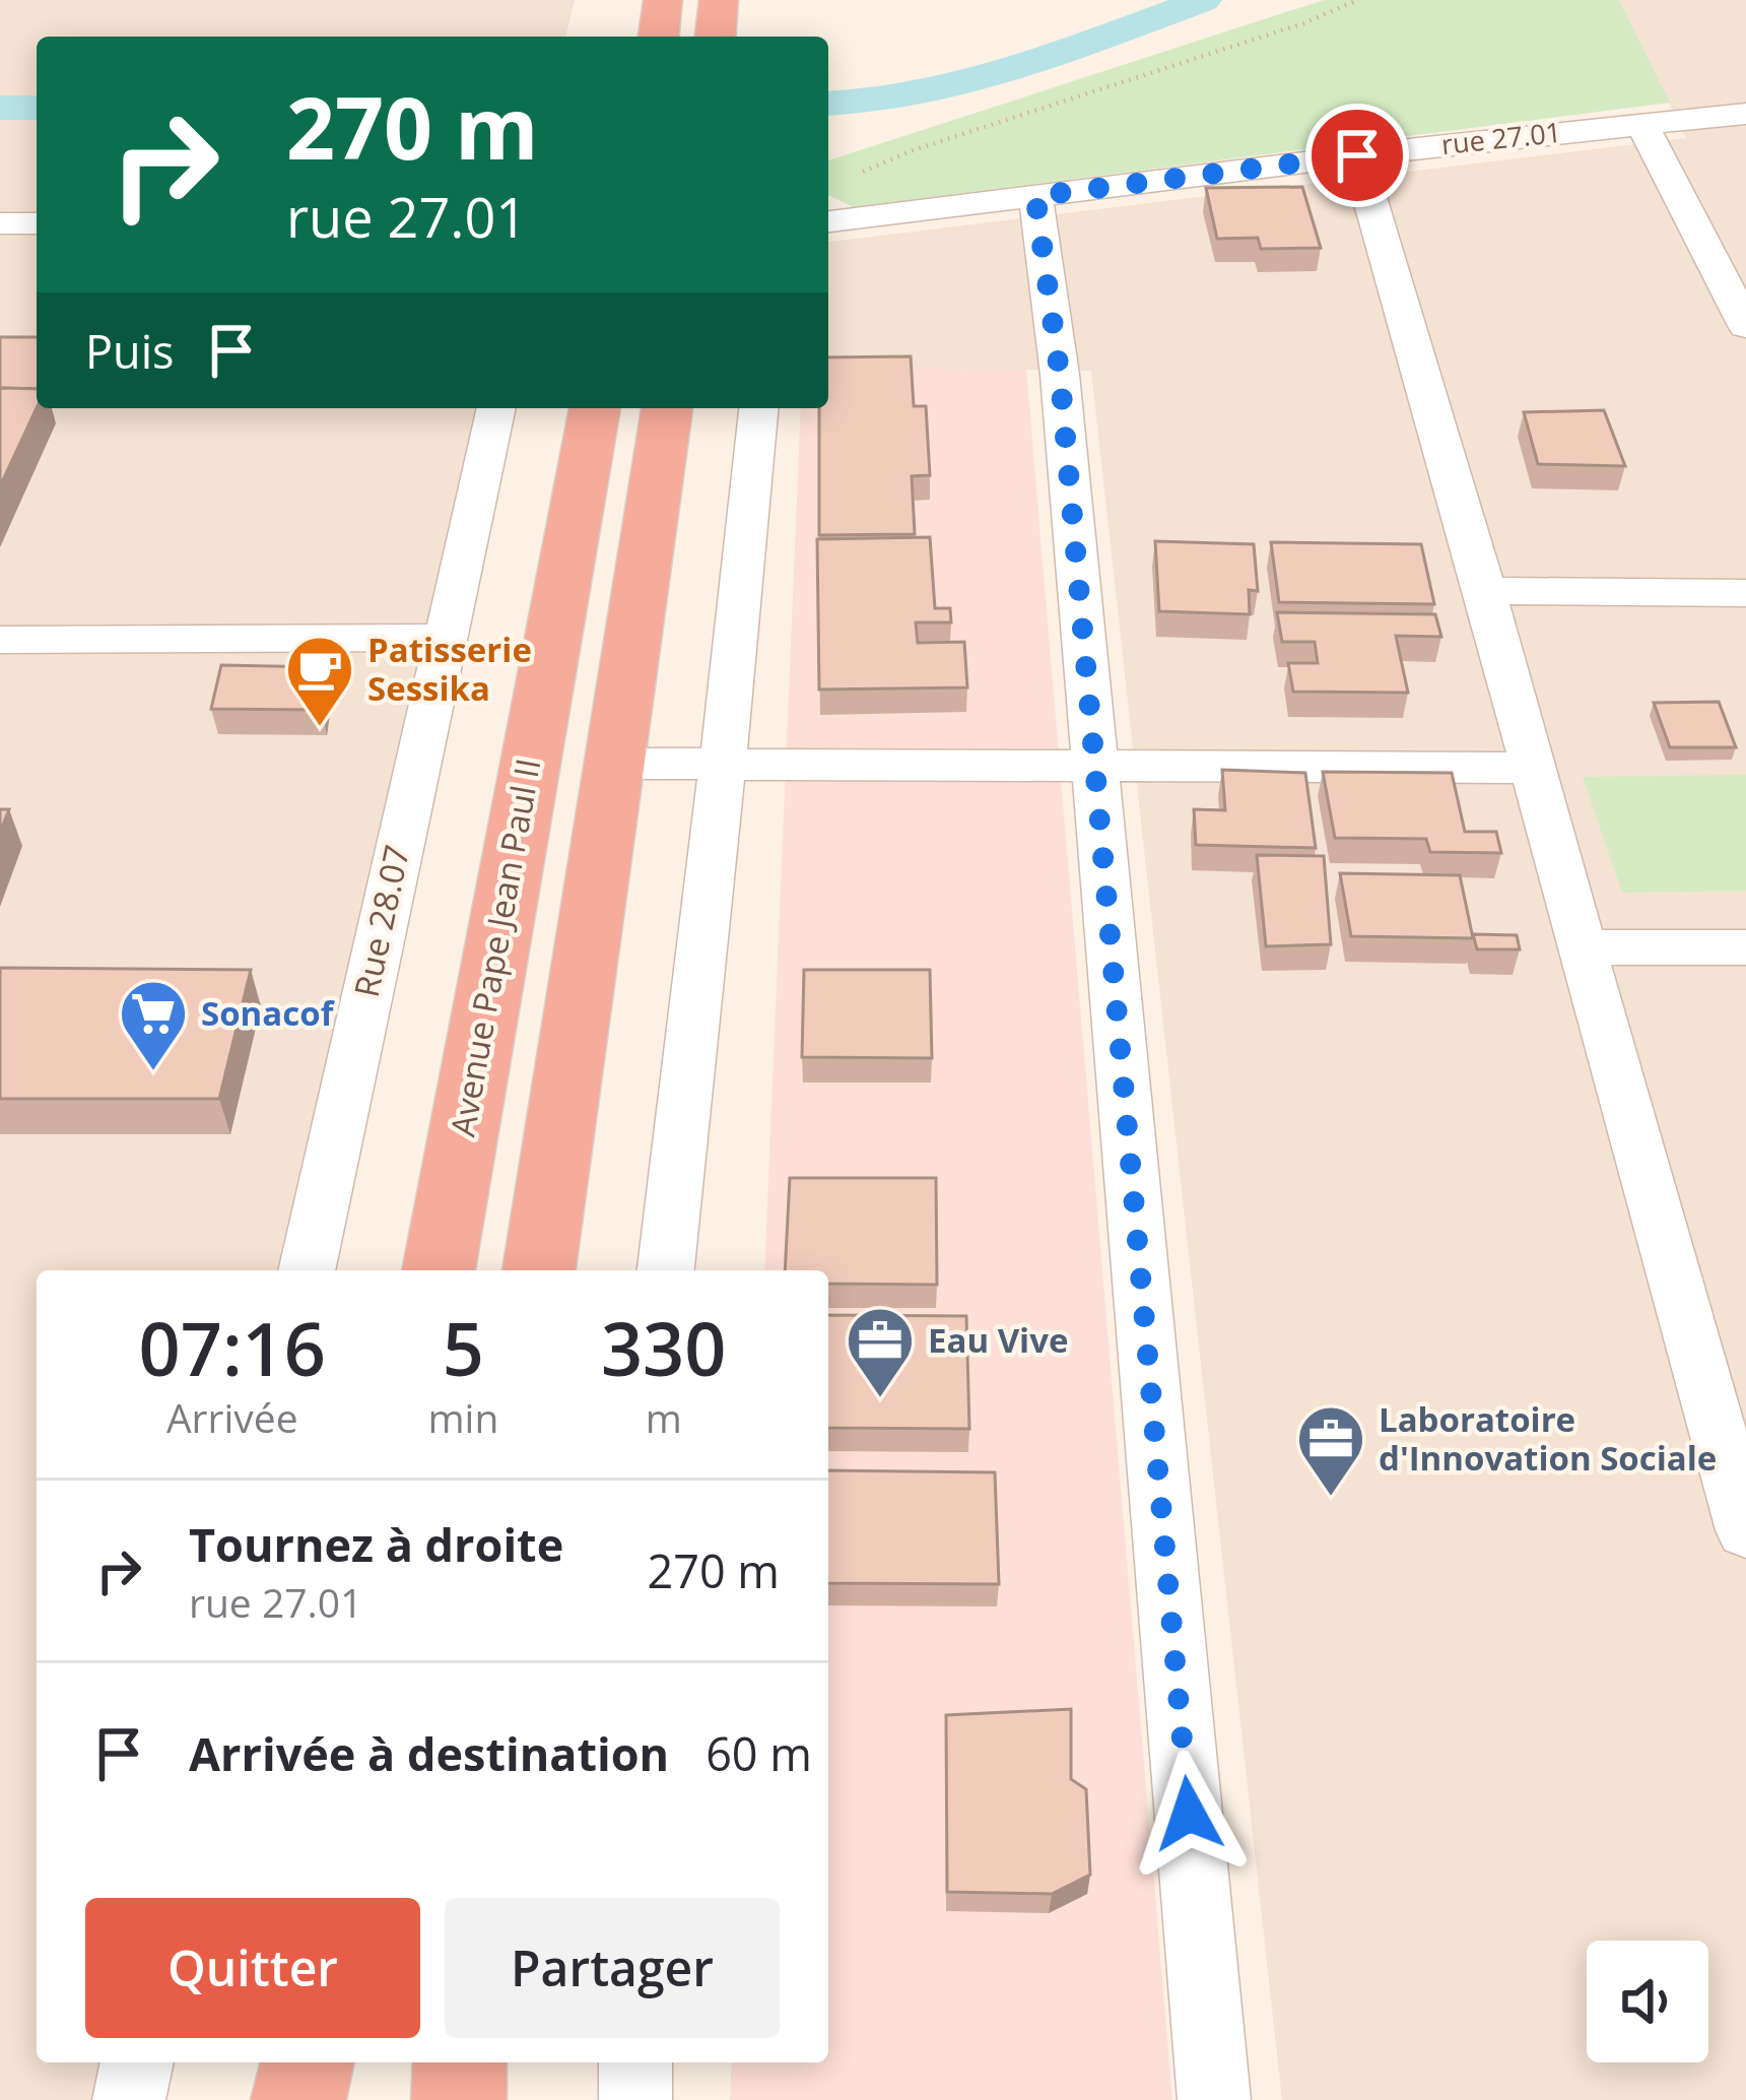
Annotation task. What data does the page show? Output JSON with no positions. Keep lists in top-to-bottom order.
{
  "streets": {
    "highway": ["Avenue Pape Jean Paul II"],
    "street": ["rue 27.01", "Rue 28.07"]
  },
  "places": {
    "cafe": ["Patisserie Sessika"],
    "supermarket": ["Sonacof"],
    "office": ["Eau Vive", "Laboratoire d'Innovation Sociale"]
  },
  "page": {
    "turn": ["270 m", "rue 27.01"],
    "then": "Puis",
    "eta": [
      "07:16",
      "Arrivée",
      "5",
      "min",
      "330",
      "m"
    ],
    "list": [
      {
        "name": "Tournez à droite",
        "note": "rue 27.01",
        "value": "270 m"
      },
      {
        "name": "Arrivée à destination",
        "value": "60 m"
      }
    ],
    "buttons": ["Quitter", "Partager"]
  }
}
